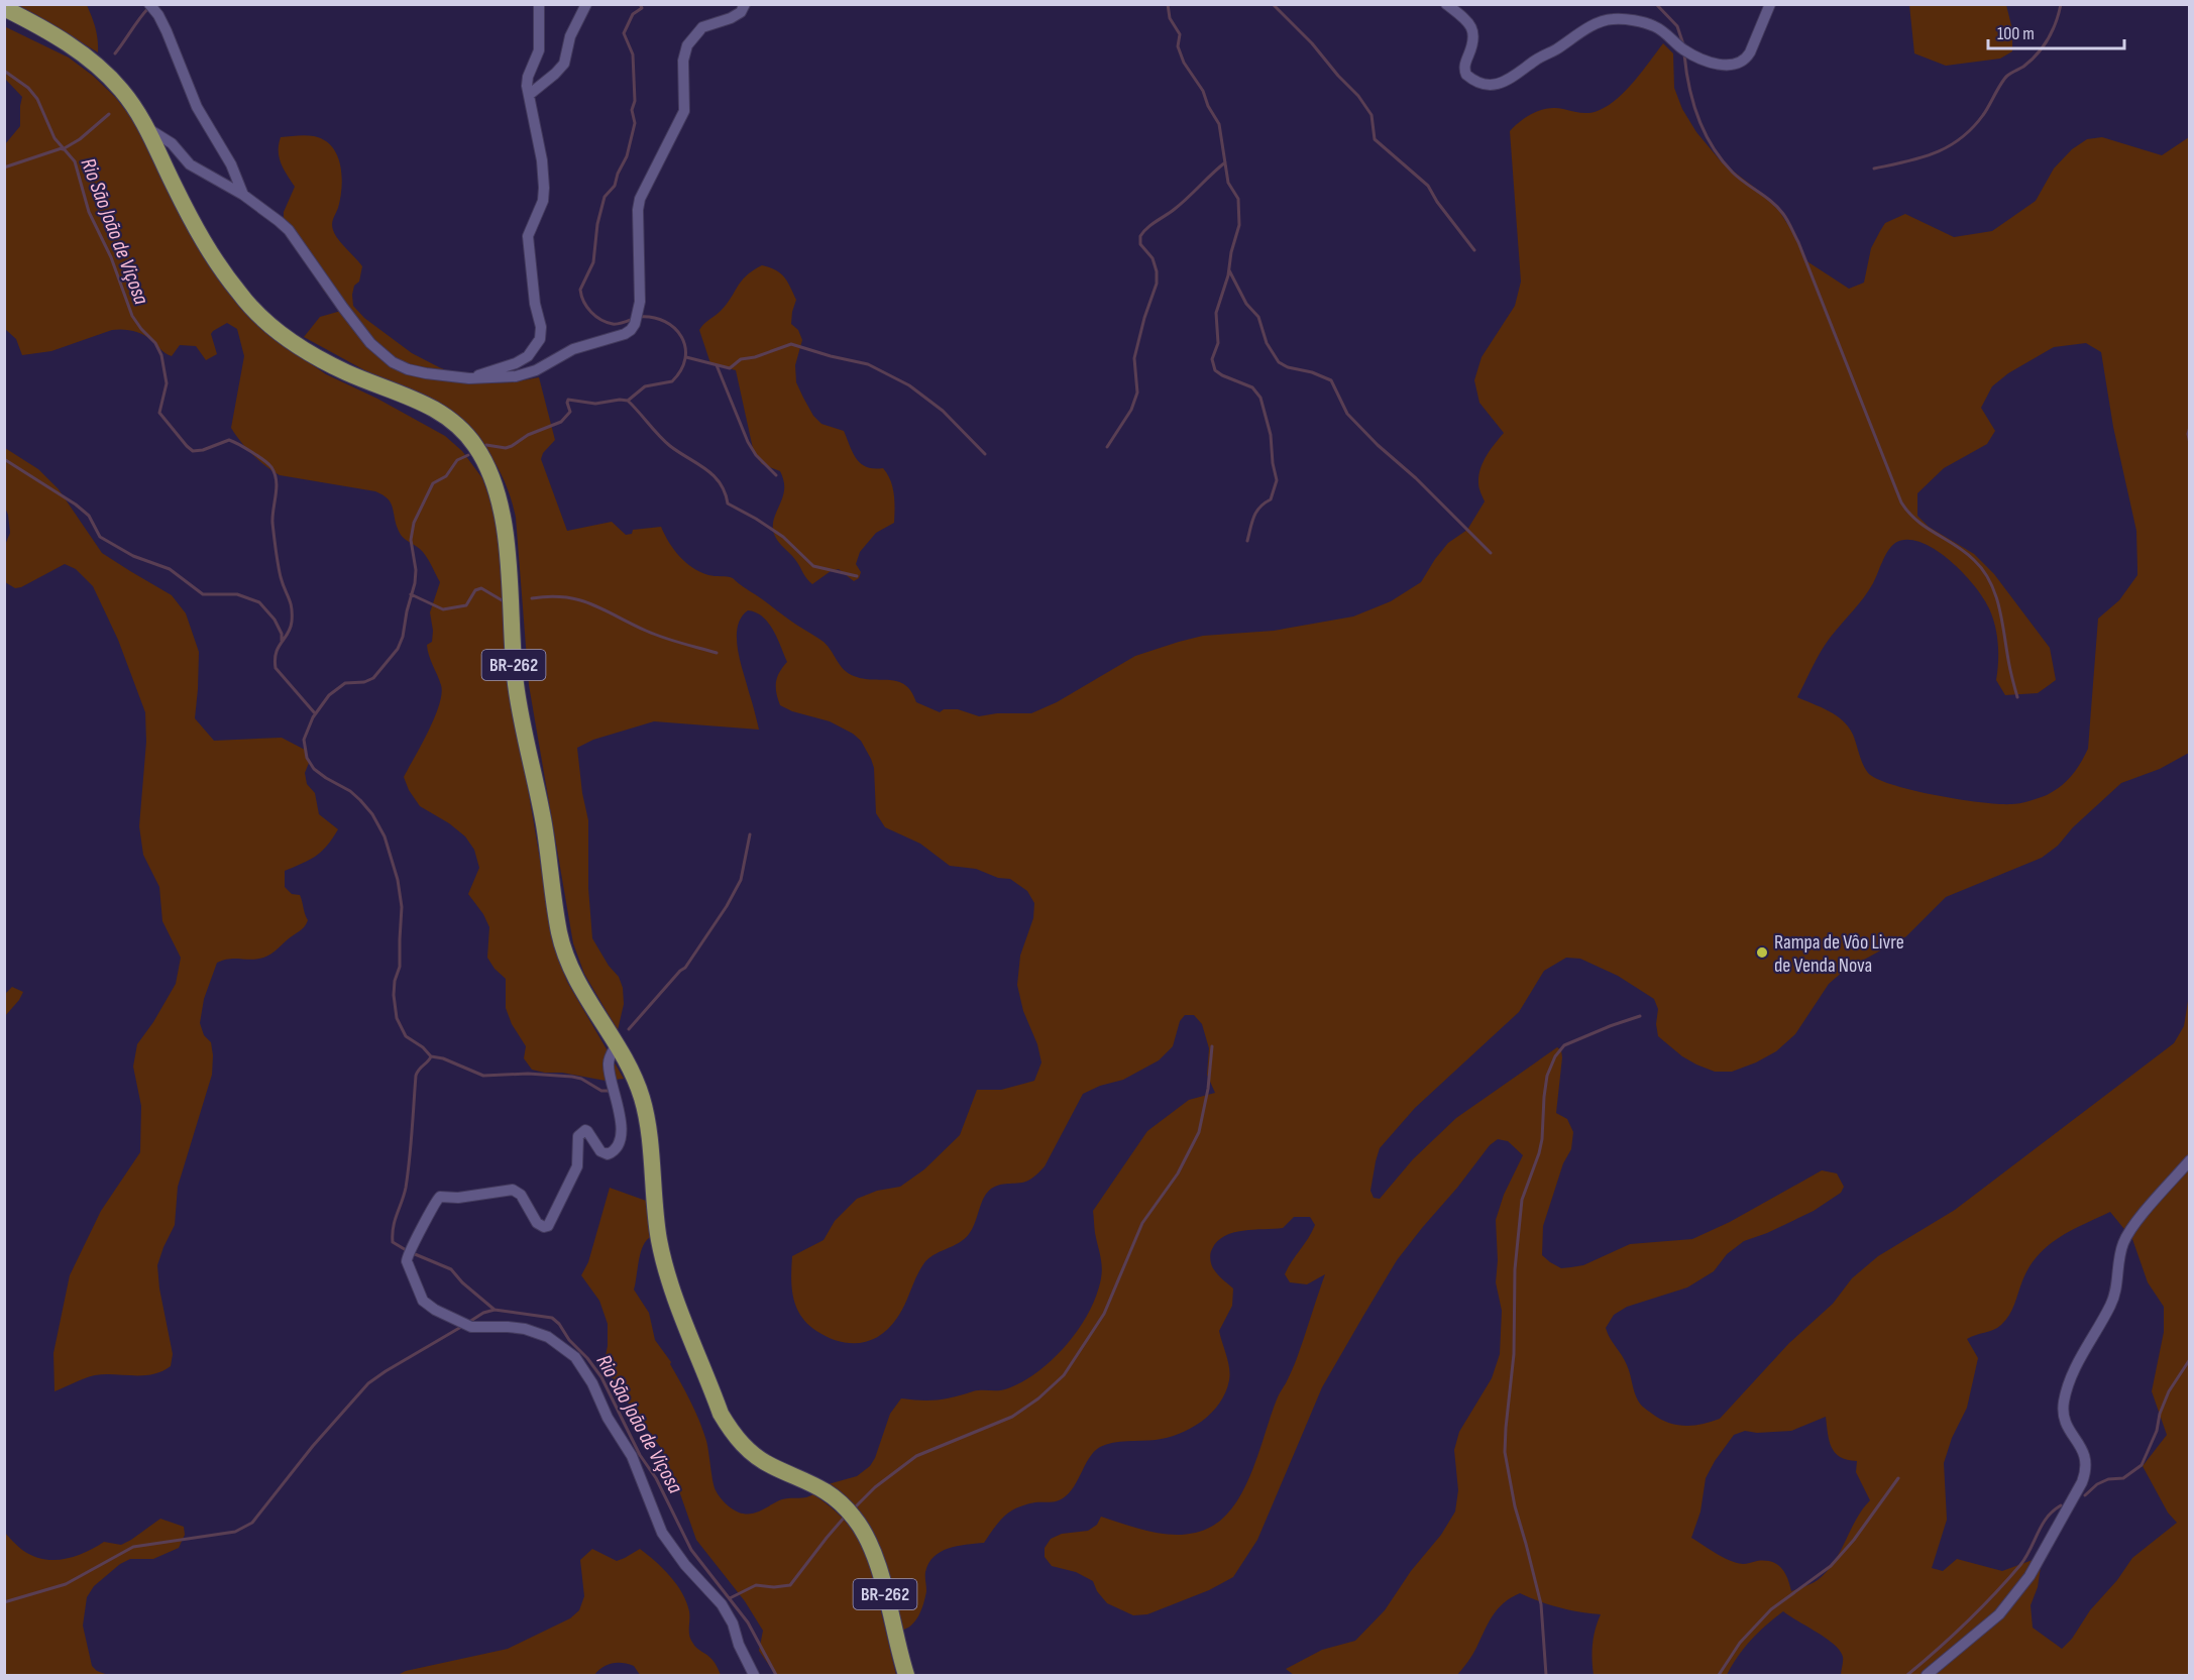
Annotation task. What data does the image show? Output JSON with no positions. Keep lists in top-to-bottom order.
{
  "streets": {
    "highway": ["BR-262"]
  },
  "water": ["Rio São João de Viçosa"],
  "places": ["Rampa de Vôo Livre de Venda Nova"],
  "scale_bar": "100 m"
}
